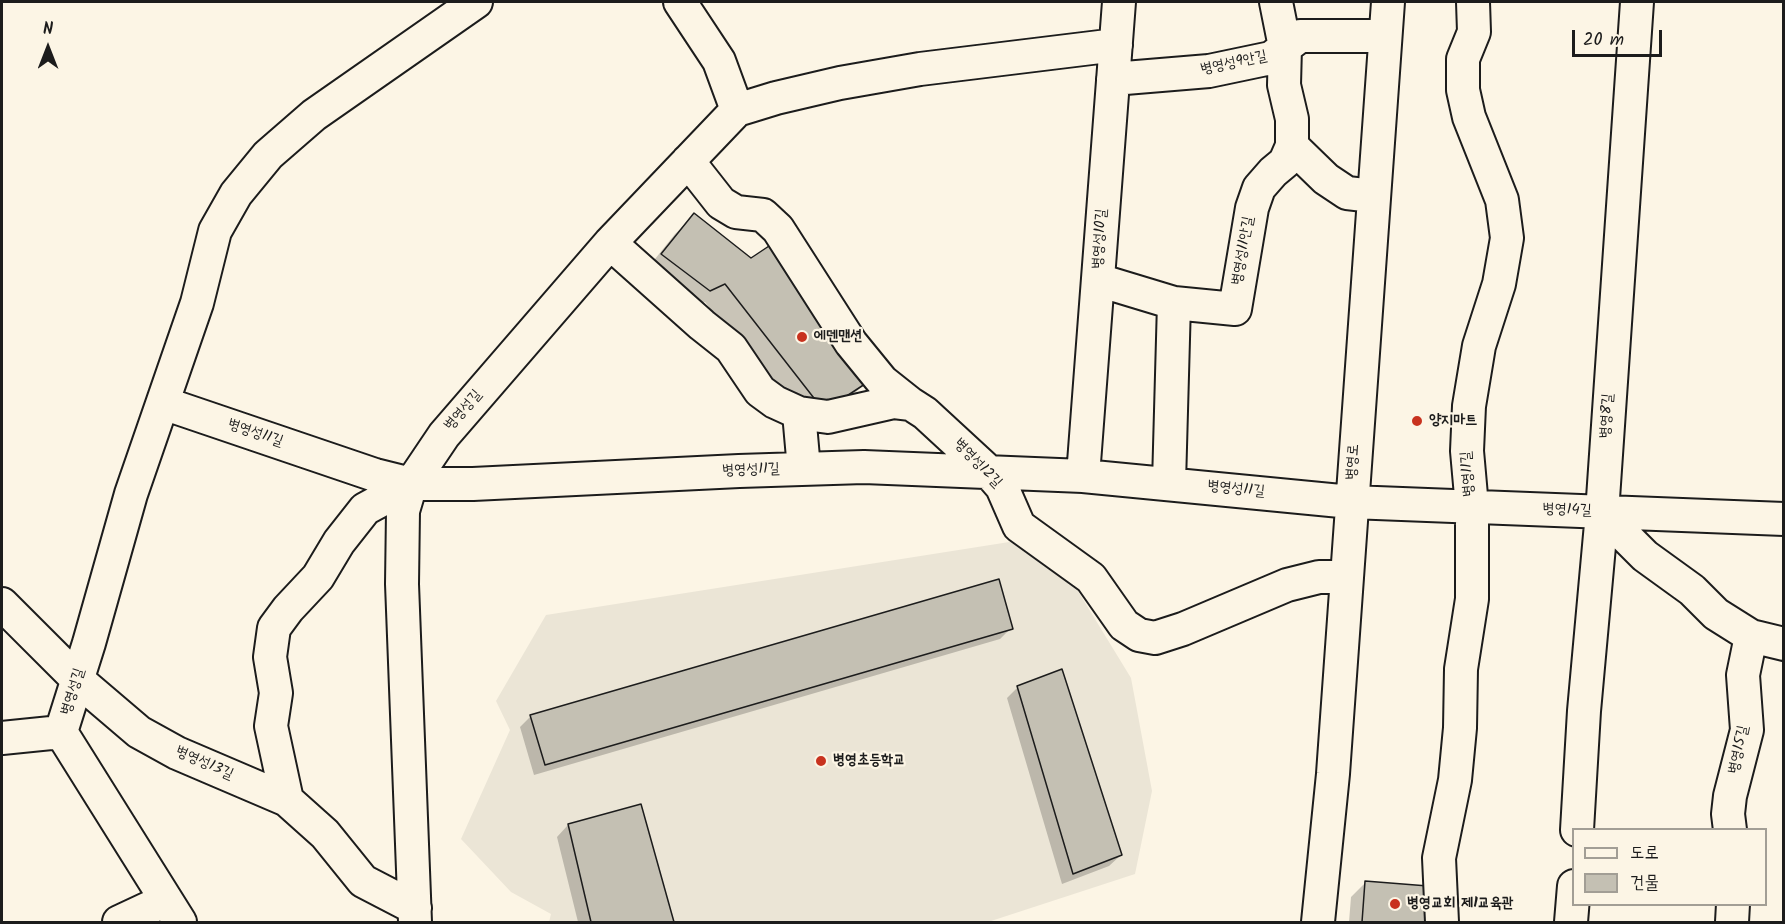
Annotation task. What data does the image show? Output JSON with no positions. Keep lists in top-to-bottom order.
{
  "streets": {
    "street": [
      "병영성9안길",
      "병영성10길",
      "병영성11안길",
      "병영성길",
      "병영8길",
      "병영성11길",
      "병영로",
      "병영성12길",
      "병영11길",
      "병영14길",
      "병영15길",
      "병영성13길"
    ]
  },
  "crossings": [
    ["병영성9안길", "병영성10길"],
    ["병영성9안길", "병영로"],
    ["병영성10길", "병영성11안길"],
    ["병영성10길", "병영성11길"],
    ["병영성길", "병영성11길"],
    ["병영성길", "병영성12길"],
    ["병영성길", "병영성13길"],
    ["병영8길", "병영14길"],
    ["병영성11길", "병영로"],
    ["병영성11길", "병영성12길"],
    ["병영성11길", "병영14길"],
    ["병영로", "병영성12길"],
    ["병영로", "병영14길"],
    ["병영11길", "병영14길"]
  ],
  "places": [
    "에덴맨션",
    "양지마트",
    "병영초등학교",
    "병영교회 제1교육관"
  ],
  "legend": ["도로", "건물"],
  "scale_bar": "20 m",
  "north": "top"
}
